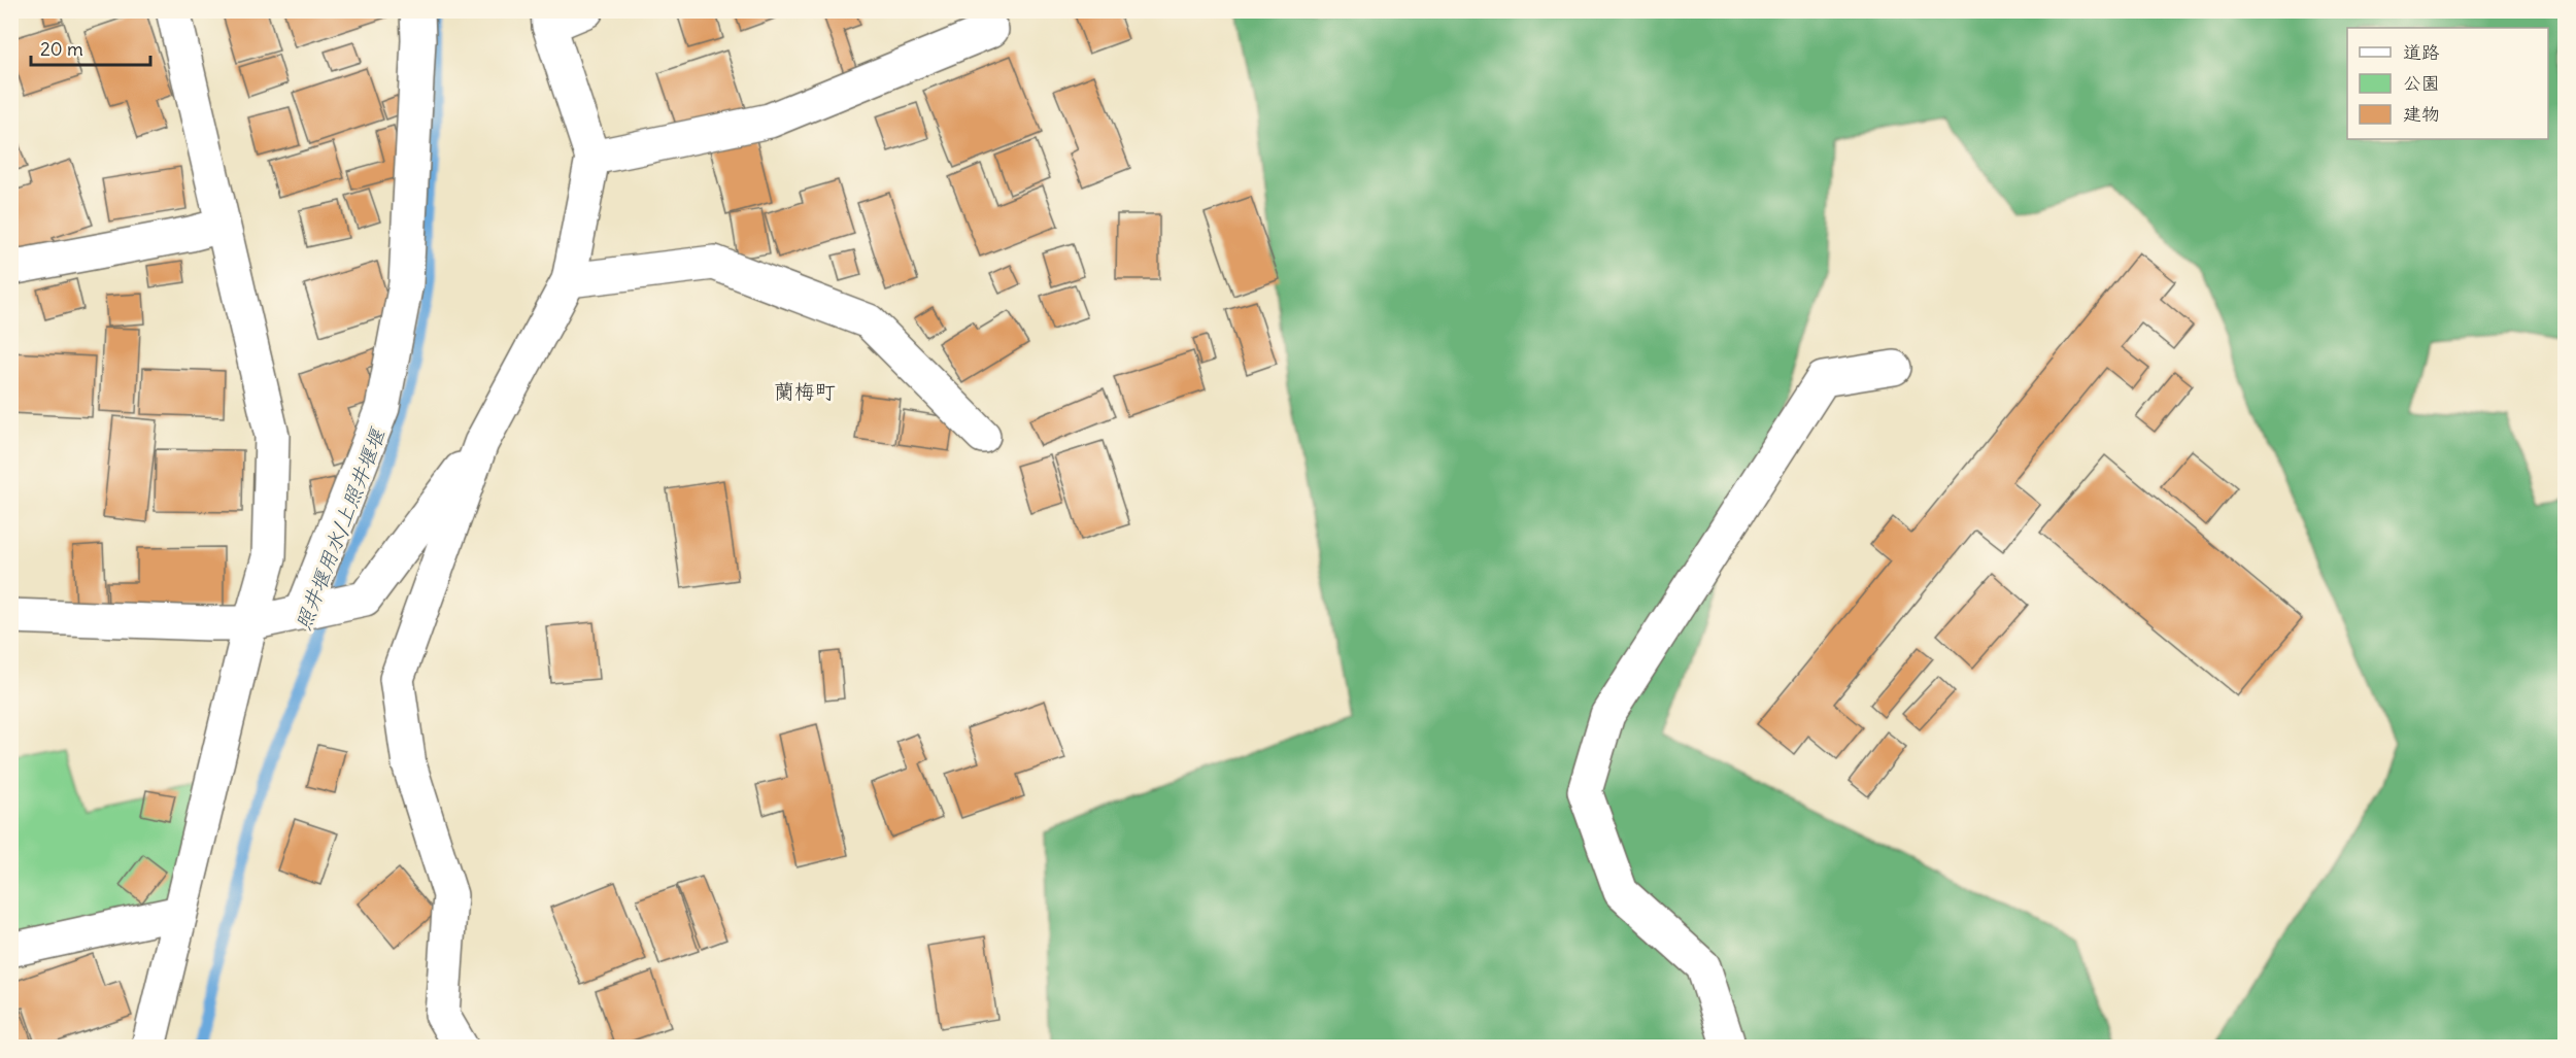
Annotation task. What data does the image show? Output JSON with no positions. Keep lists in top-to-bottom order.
{
  "districts": ["蘭梅町"],
  "water": ["照井堰用水/上照井堰堰"],
  "legend": ["道路", "公園", "建物"],
  "scale_bar": "20 m"
}
